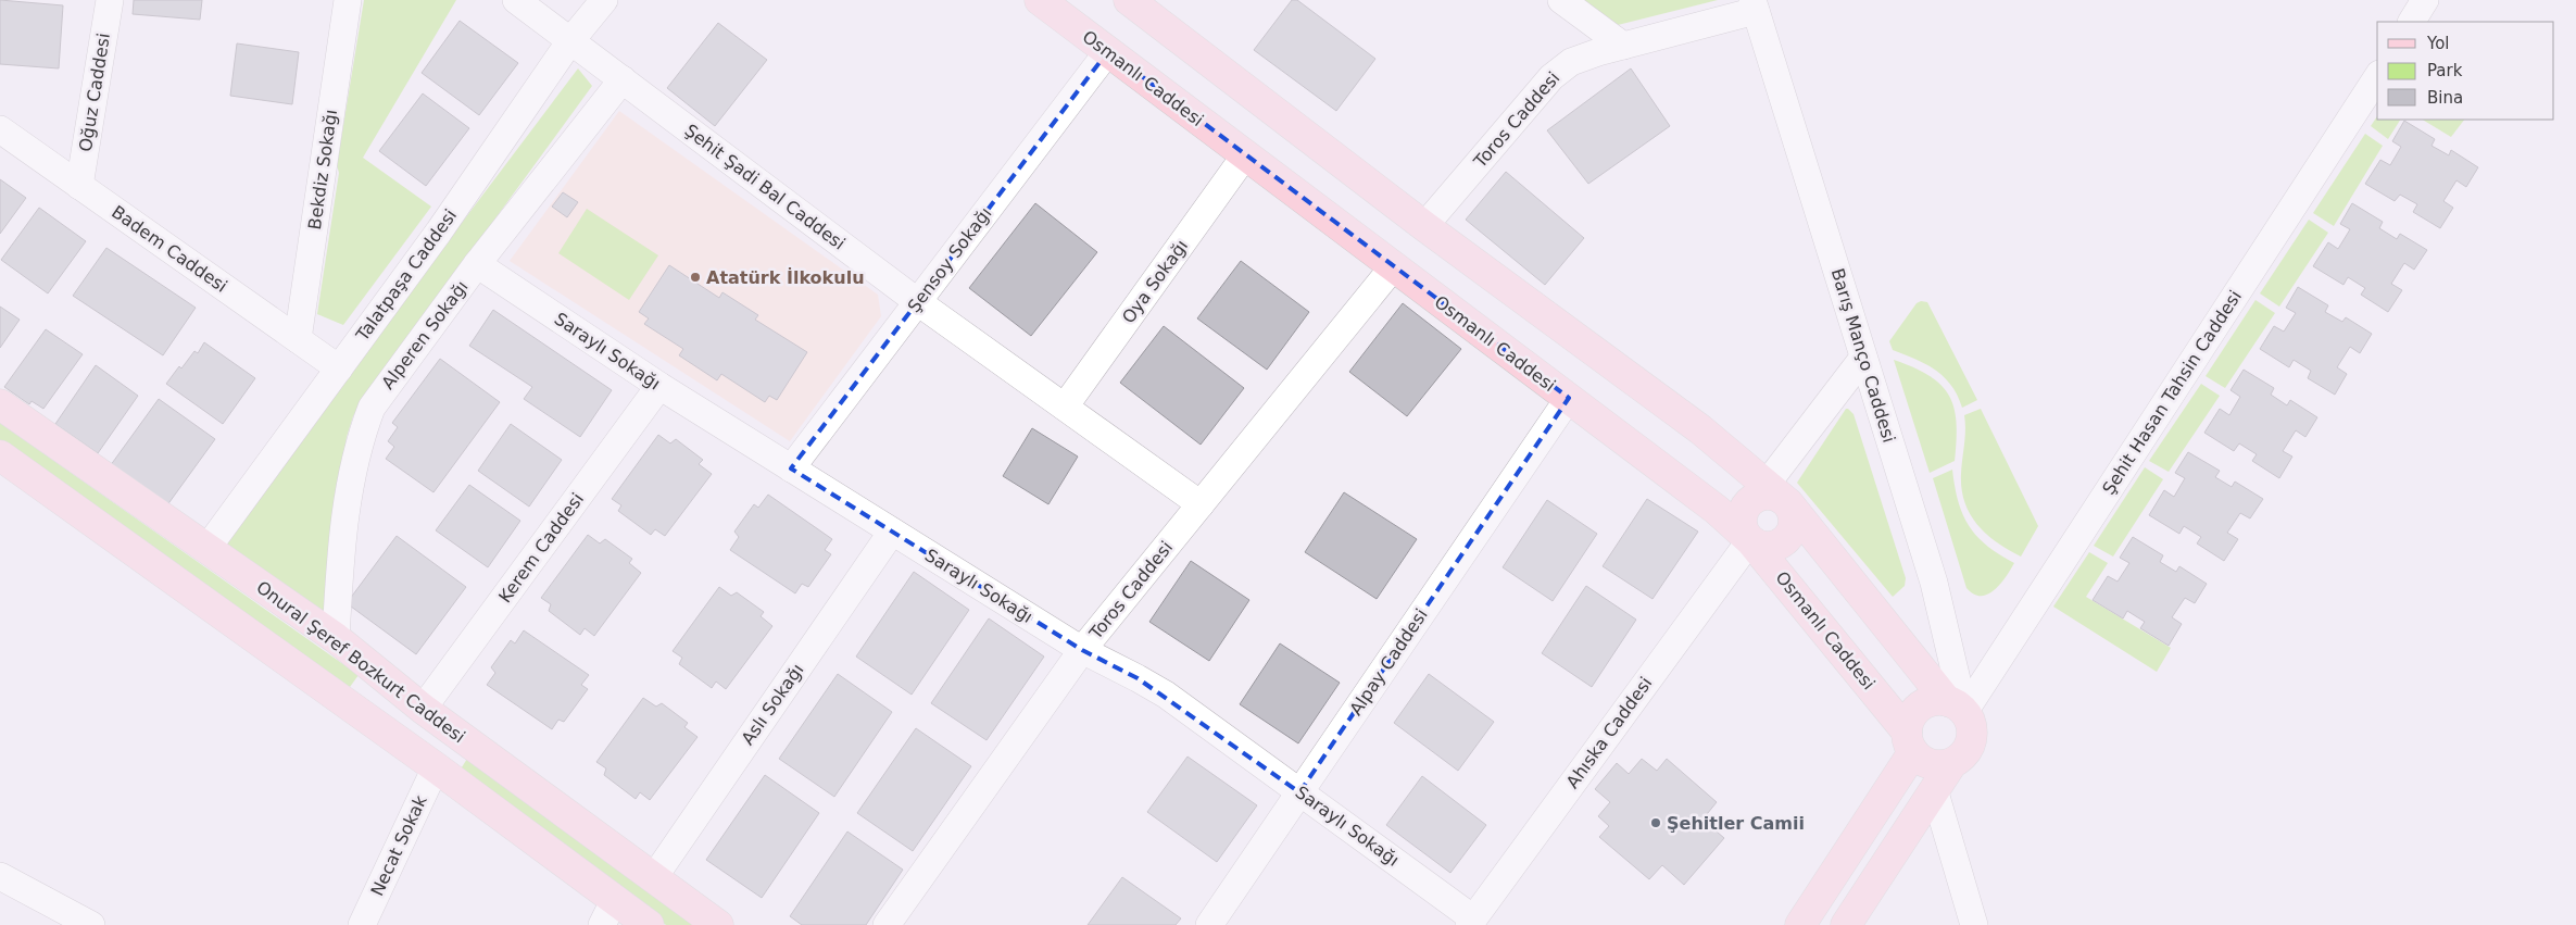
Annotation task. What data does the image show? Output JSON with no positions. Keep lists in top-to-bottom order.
{
  "streets": {
    "main road": ["Osmanlı Caddesi", "Onural Şeref Bozkurt Caddesi"],
    "street": [
      "Oğuz Caddesi",
      "Toros Caddesi",
      "Bekdiz Sokağı",
      "Şehit Şadi Bal Caddesi",
      "Badem Caddesi",
      "Şensoy Sokağı",
      "Talatpaşa Caddesi",
      "Oya Sokağı",
      "Alperen Sokağı",
      "Saraylı Sokağı",
      "Barış Manço Caddesi",
      "Şehit Hasan Tahsin Caddesi",
      "Kerem Caddesi",
      "Alpay Caddesi",
      "Aslı Sokağı",
      "Ahıska Caddesi",
      "Necat Sokak"
    ]
  },
  "crossings": [
    ["Osmanlı Caddesi", "Toros Caddesi"],
    ["Osmanlı Caddesi", "Şensoy Sokağı"],
    ["Osmanlı Caddesi", "Oya Sokağı"],
    ["Osmanlı Caddesi", "Barış Manço Caddesi"],
    ["Osmanlı Caddesi", "Şehit Hasan Tahsin Caddesi"],
    ["Osmanlı Caddesi", "Alpay Caddesi"],
    ["Osmanlı Caddesi", "Ahıska Caddesi"],
    ["Oğuz Caddesi", "Badem Caddesi"],
    ["Toros Caddesi", "Şehit Şadi Bal Caddesi"],
    ["Toros Caddesi", "Saraylı Sokağı"],
    ["Toros Caddesi", "Barış Manço Caddesi"],
    ["Bekdiz Sokağı", "Badem Caddesi"],
    ["Şehit Şadi Bal Caddesi", "Şensoy Sokağı"],
    ["Şehit Şadi Bal Caddesi", "Talatpaşa Caddesi"],
    ["Şehit Şadi Bal Caddesi", "Oya Sokağı"],
    ["Şehit Şadi Bal Caddesi", "Alperen Sokağı"],
    ["Badem Caddesi", "Talatpaşa Caddesi"],
    ["Şensoy Sokağı", "Saraylı Sokağı"],
    ["Talatpaşa Caddesi", "Onural Şeref Bozkurt Caddesi"],
    ["Alperen Sokağı", "Saraylı Sokağı"],
    ["Alperen Sokağı", "Onural Şeref Bozkurt Caddesi"],
    ["Saraylı Sokağı", "Kerem Caddesi"],
    ["Saraylı Sokağı", "Alpay Caddesi"],
    ["Saraylı Sokağı", "Aslı Sokağı"],
    ["Saraylı Sokağı", "Ahıska Caddesi"],
    ["Barış Manço Caddesi", "Şehit Hasan Tahsin Caddesi"],
    ["Kerem Caddesi", "Onural Şeref Bozkurt Caddesi"],
    ["Onural Şeref Bozkurt Caddesi", "Aslı Sokağı"]
  ],
  "places": ["Atatürk İlkokulu", "Şehitler Camii"],
  "legend": ["Yol", "Park", "Bina"]
}
